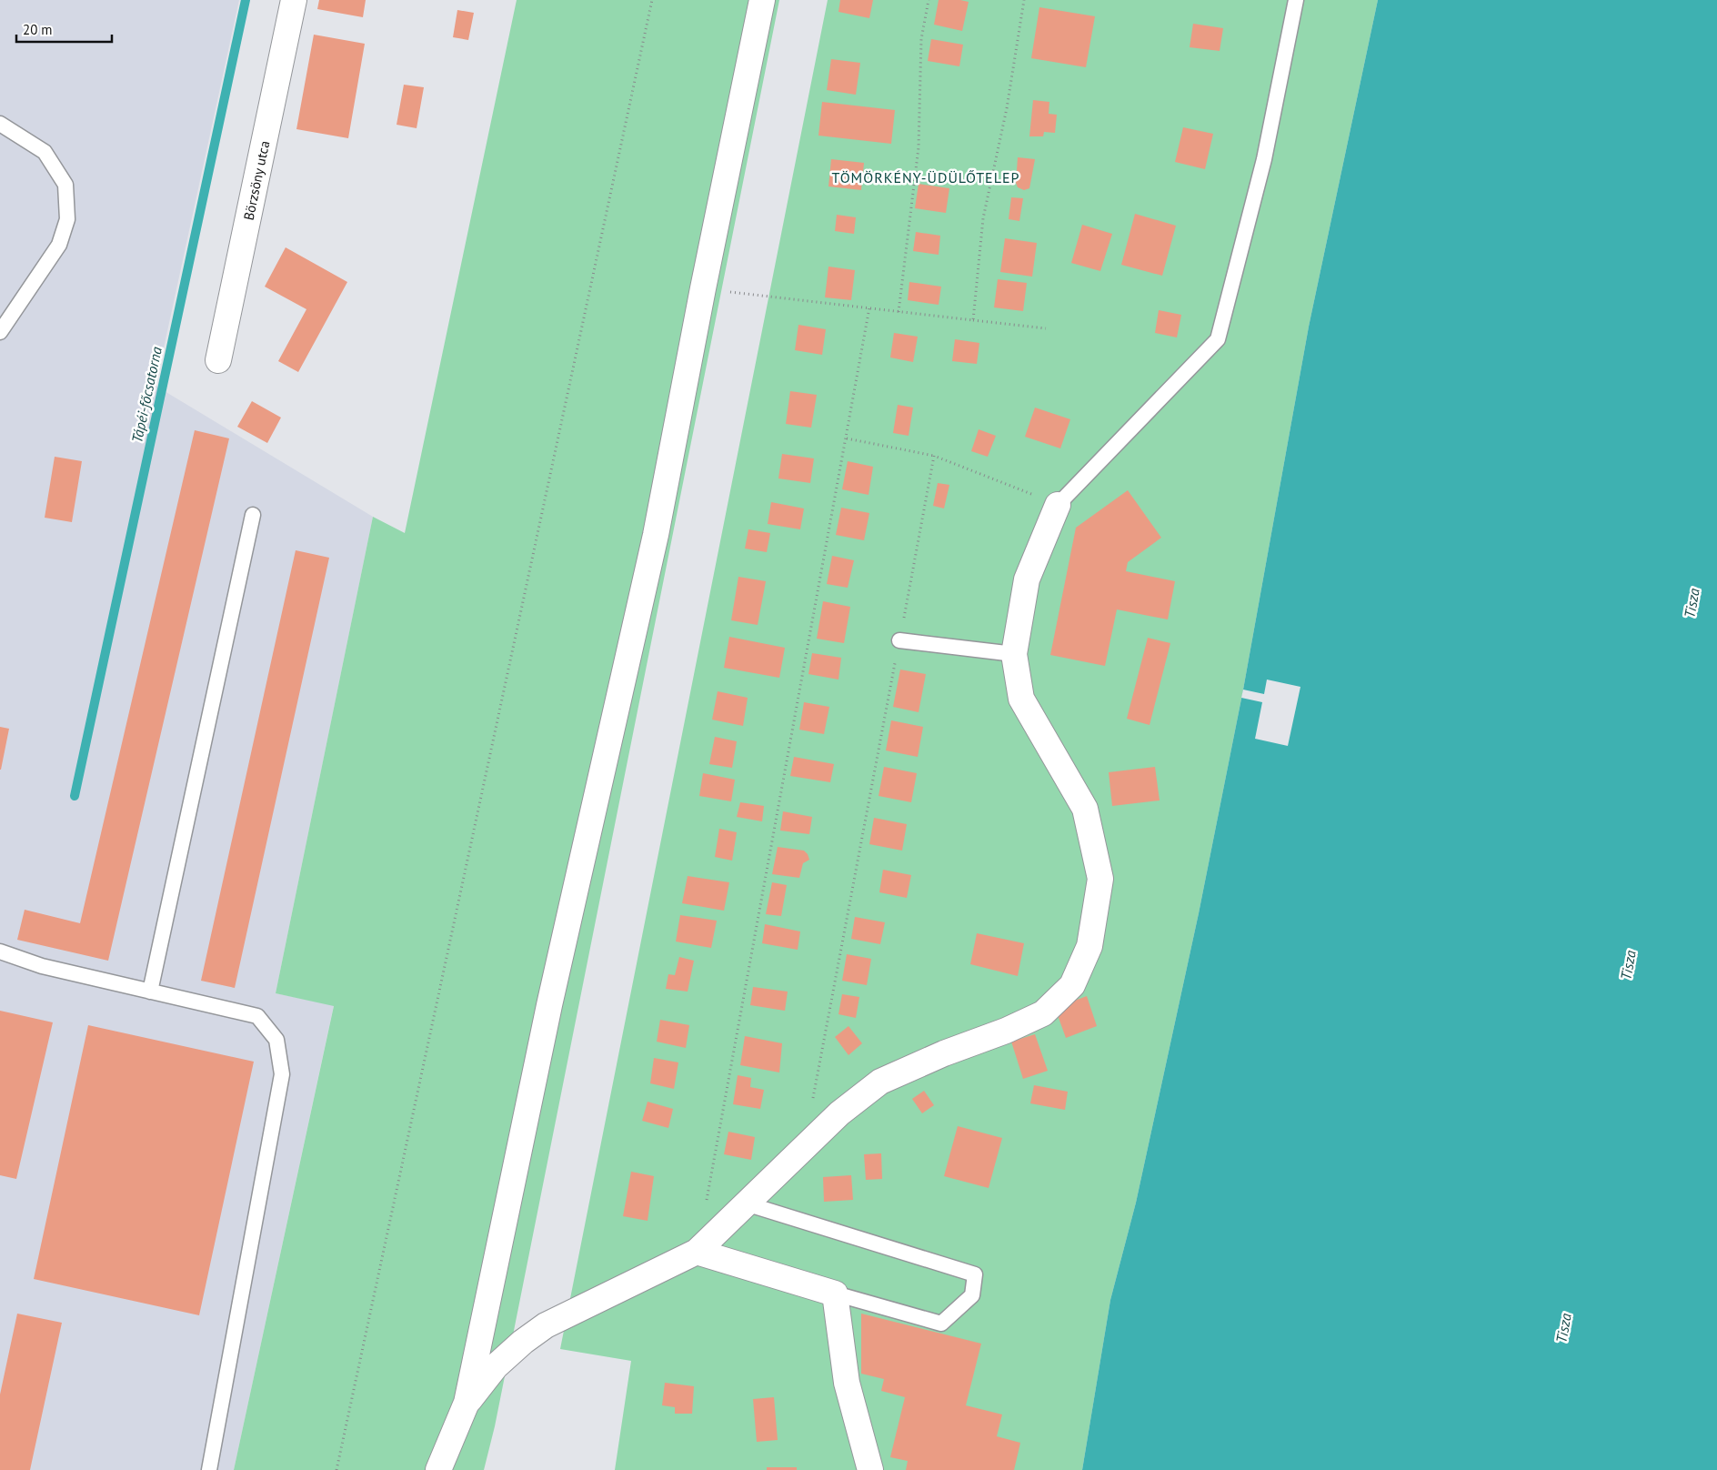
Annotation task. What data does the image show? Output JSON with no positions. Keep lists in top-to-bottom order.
{
  "streets": {
    "street": ["Börzsöny utca"]
  },
  "districts": ["TÖMÖRKÉNY-ÜDÜLŐTELEP"],
  "water": ["Tápéi-főcsatorna", "Tisza"],
  "scale_bar": "20 m"
}
